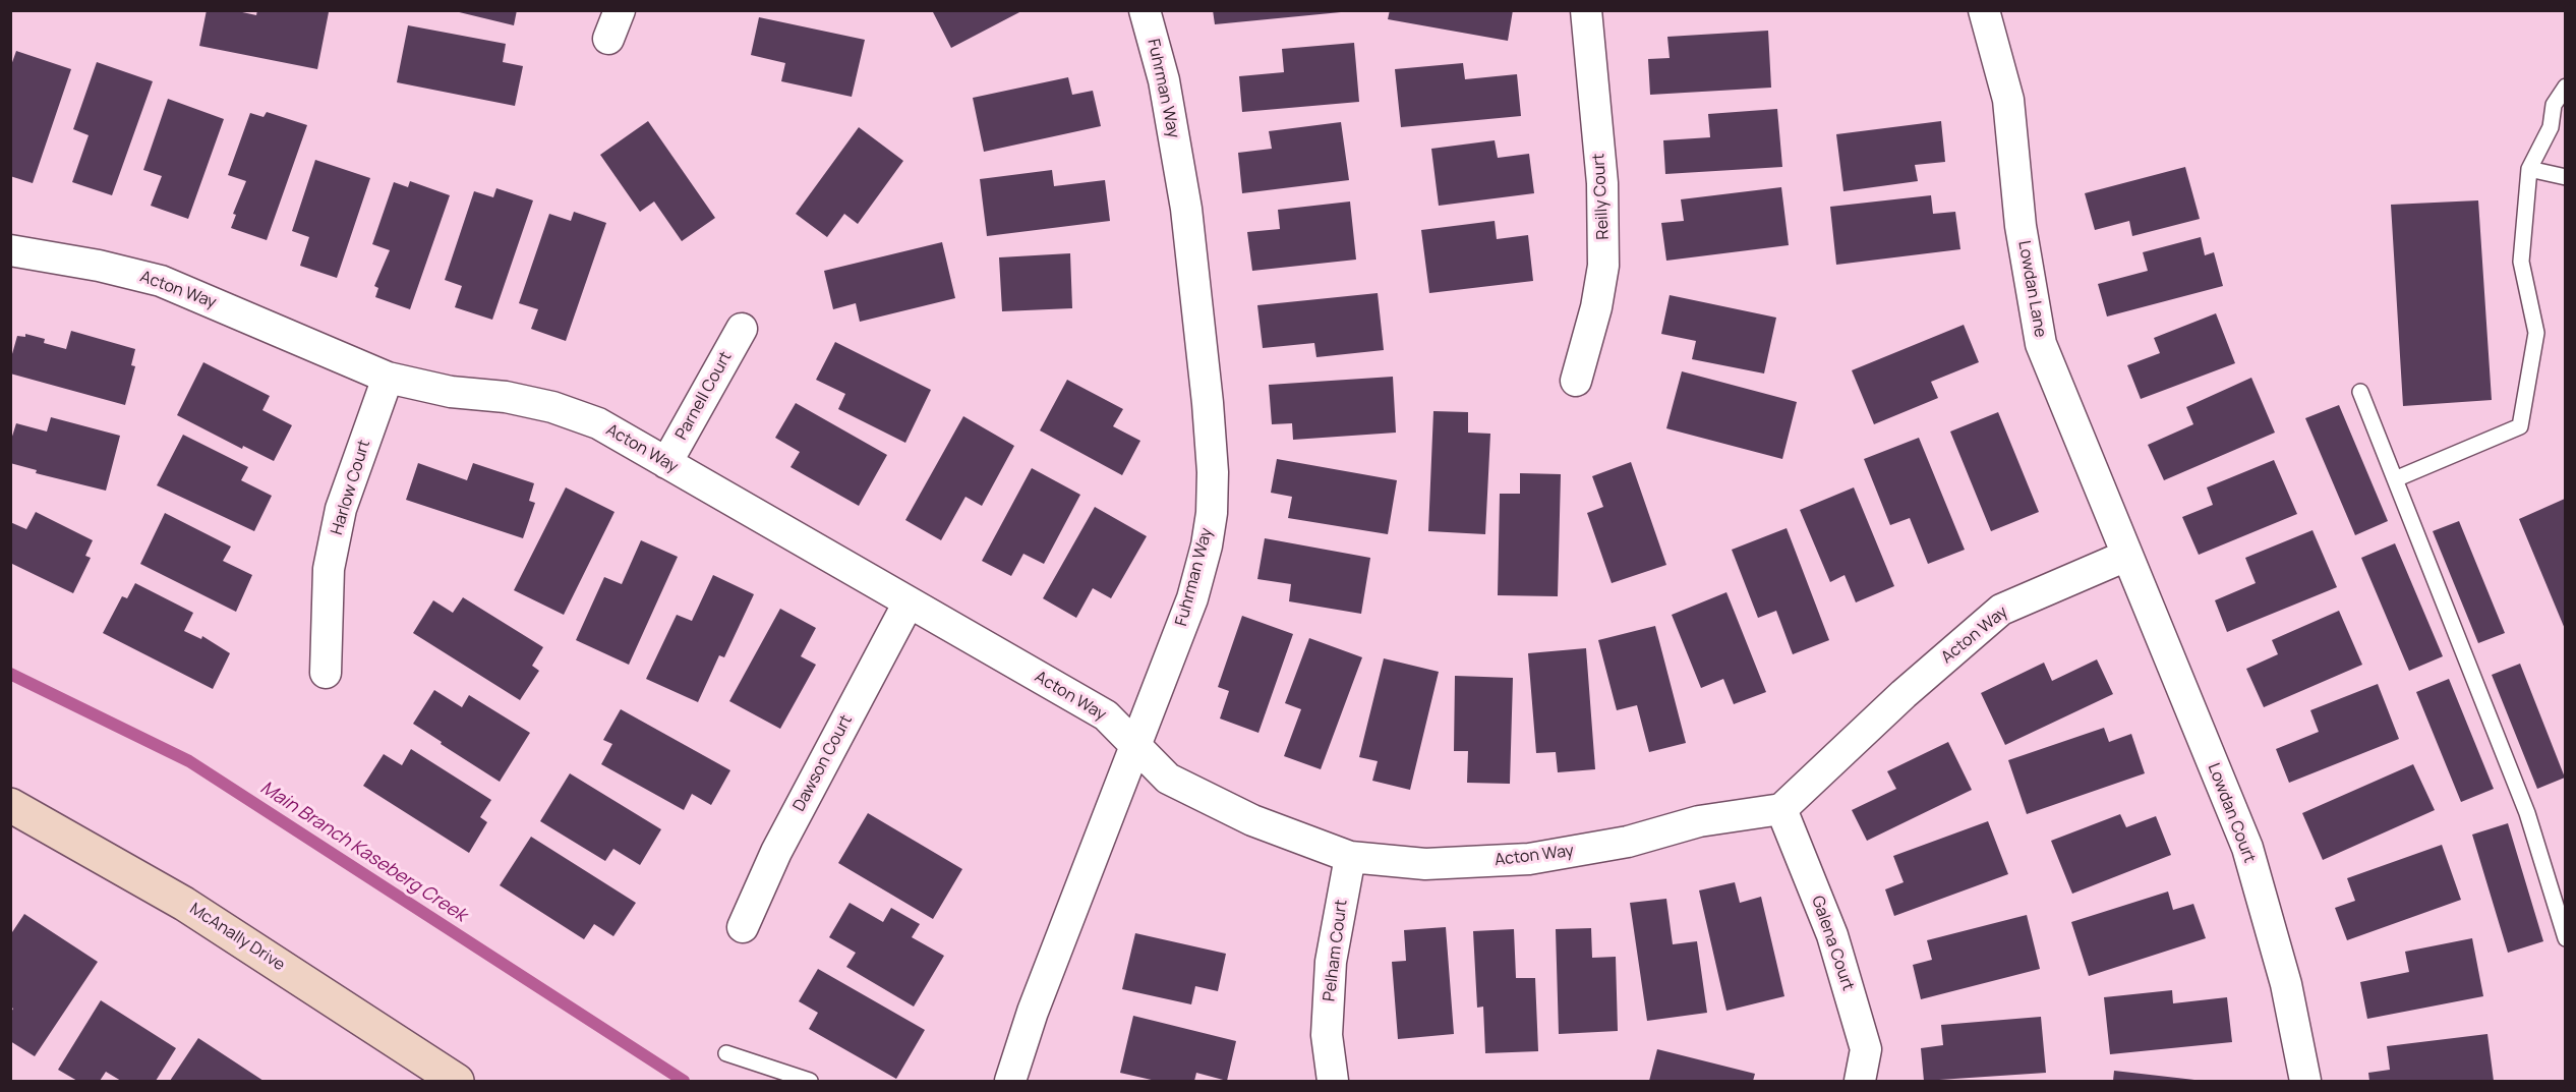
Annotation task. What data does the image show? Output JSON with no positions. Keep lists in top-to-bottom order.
{
  "streets": {
    "street": [
      "Fuhrman Way",
      "Reilly Court",
      "Lowdan Lane",
      "Acton Way",
      "Parnell Court",
      "Harlow Court",
      "Dawson Court",
      "Lowdan Court",
      "McAnally Drive",
      "Galena Court",
      "Pelham Court"
    ]
  },
  "crossings": [
    ["Fuhrman Way", "Acton Way"],
    ["Lowdan Lane", "Acton Way"],
    ["Lowdan Lane", "Lowdan Court"],
    ["Acton Way", "Parnell Court"],
    ["Acton Way", "Harlow Court"],
    ["Acton Way", "Dawson Court"],
    ["Acton Way", "Lowdan Court"],
    ["Acton Way", "Galena Court"],
    ["Acton Way", "Pelham Court"]
  ],
  "water": ["Main Branch Kaseberg Creek"]
}
